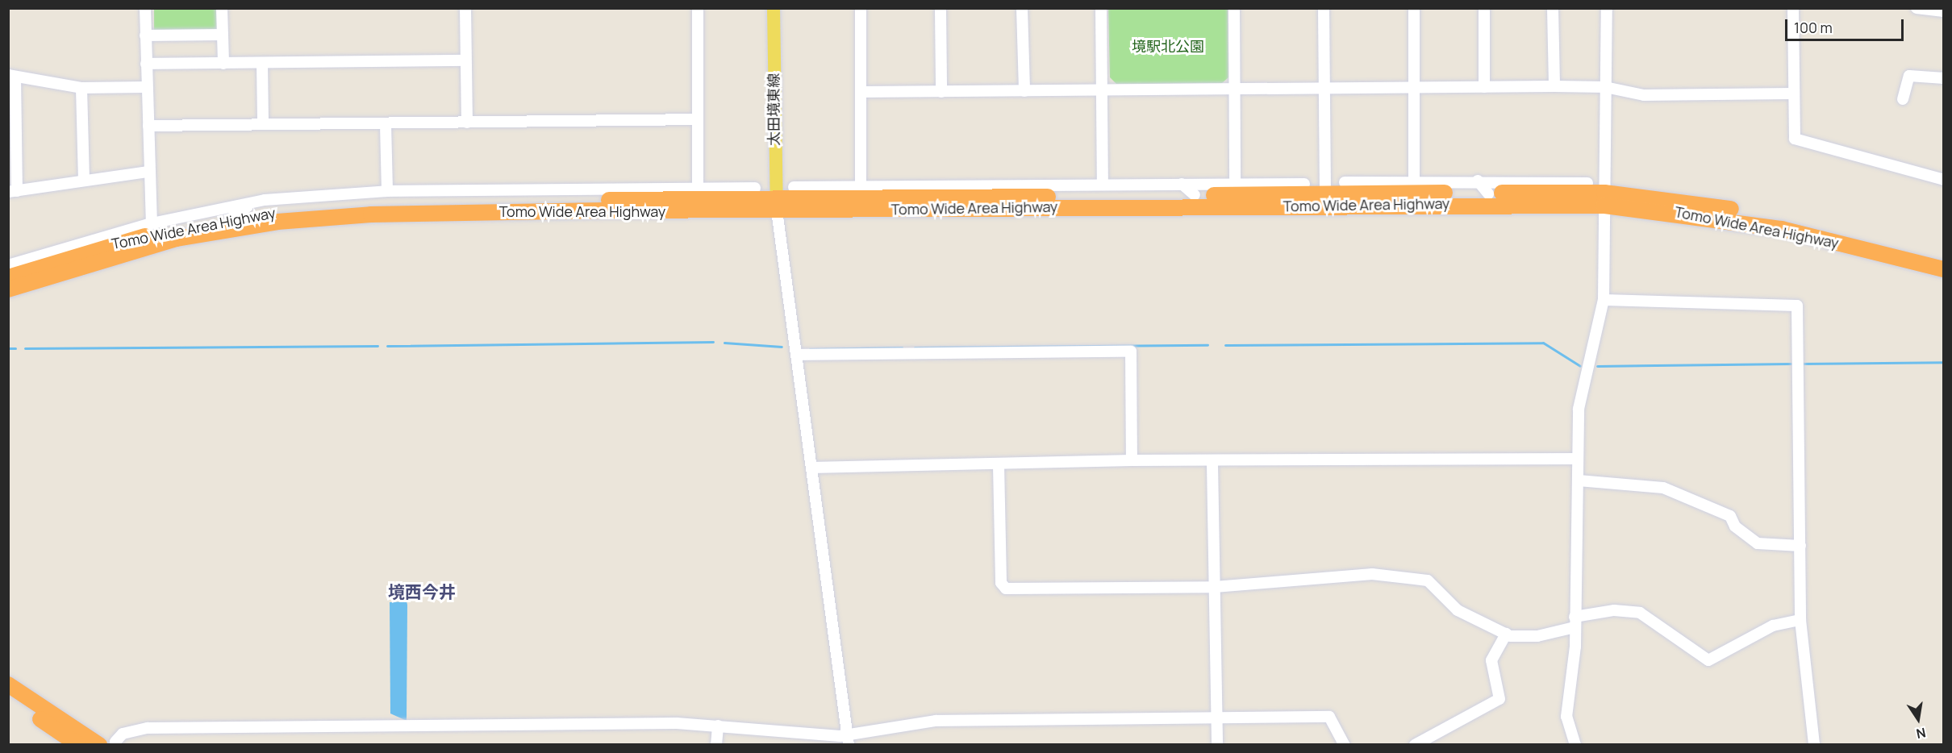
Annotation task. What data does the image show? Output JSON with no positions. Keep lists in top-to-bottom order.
{
  "streets": {
    "highway": ["Tomo Wide Area Highway"],
    "main road": ["太田境東線"]
  },
  "crossings": [
    ["太田境東線", "Tomo Wide Area Highway"]
  ],
  "districts": ["境西今井"],
  "parks": ["境駅北公園"],
  "scale_bar": "100 m",
  "north": "bottom"
}
